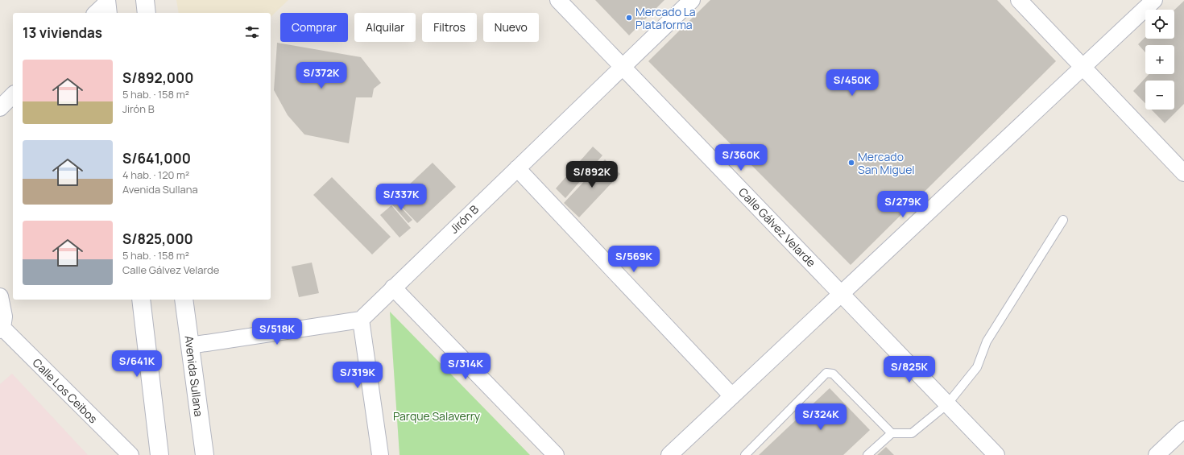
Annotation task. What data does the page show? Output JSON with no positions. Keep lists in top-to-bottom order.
{
  "streets": {
    "main road": ["Avenida Sullana"],
    "street": ["Jirón B", "Calle Gálvez Velarde", "Calle Los Ceibos"]
  },
  "crossings": [
    ["Jirón B", "Calle Gálvez Velarde"]
  ],
  "parks": ["Parque Salaverry"],
  "places": ["Mercado La Plataforma", "Mercado San Miguel"],
  "page": {
    "map_buttons": ["+", "−"],
    "chip": [
      "Comprar",
      "Alquilar",
      "Filtros",
      "Nuevo"
    ],
    "heading": "13 viviendas",
    "list": [
      {
        "name": "S/892,000",
        "note": "5 hab. · 158 m² · Jirón B"
      },
      {
        "name": "S/641,000",
        "note": "4 hab. · 120 m² · Avenida Sullana"
      },
      {
        "name": "S/825,000",
        "note": "5 hab. · 158 m² · Calle Gálvez Velarde"
      }
    ],
    "price": [
      "S/372K",
      "S/450K",
      "S/360K",
      "S/892K",
      "S/337K",
      "S/279K",
      "S/569K",
      "S/518K",
      "S/641K",
      "S/314K",
      "S/825K",
      "S/319K",
      "S/324K"
    ]
  }
}
